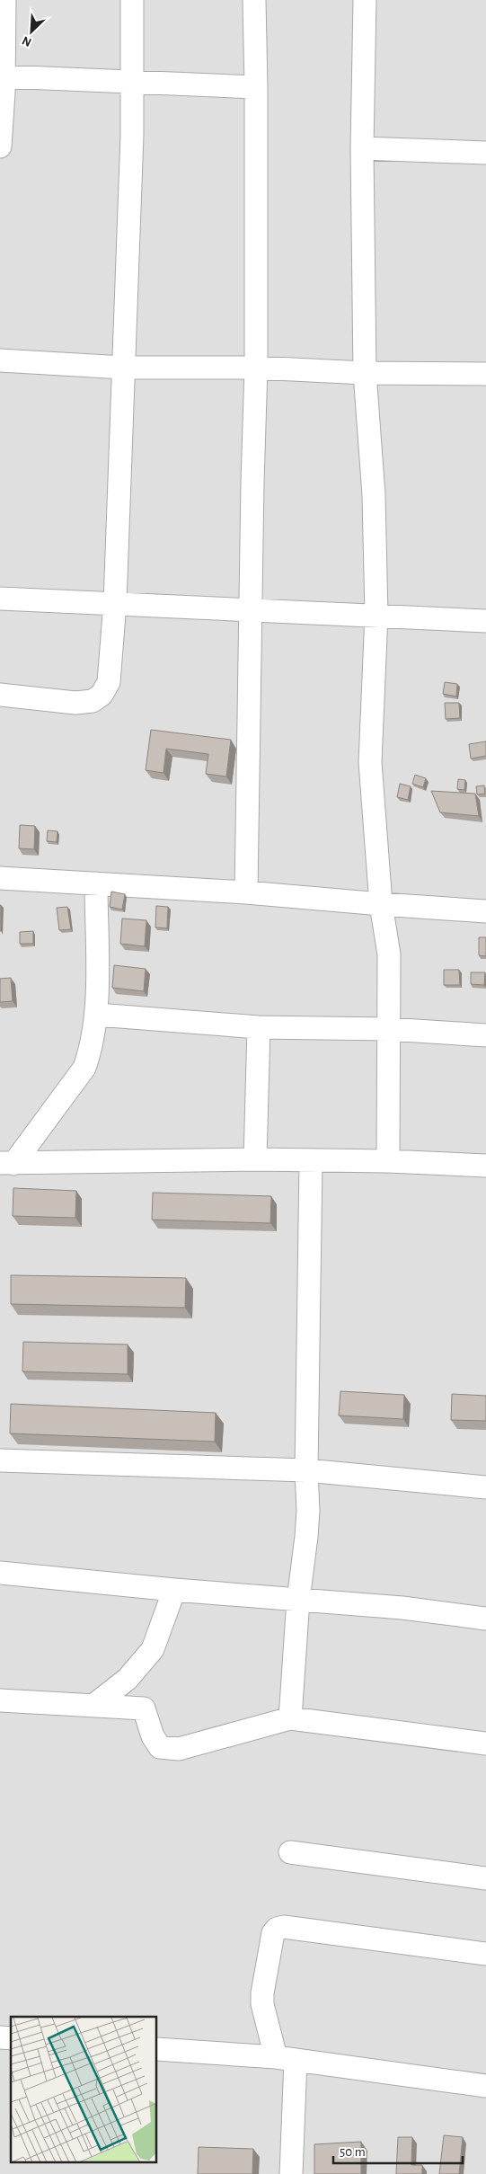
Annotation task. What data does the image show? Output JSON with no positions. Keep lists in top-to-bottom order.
{
  "scale_bar": "50 m",
  "north": "bottom left"
}
